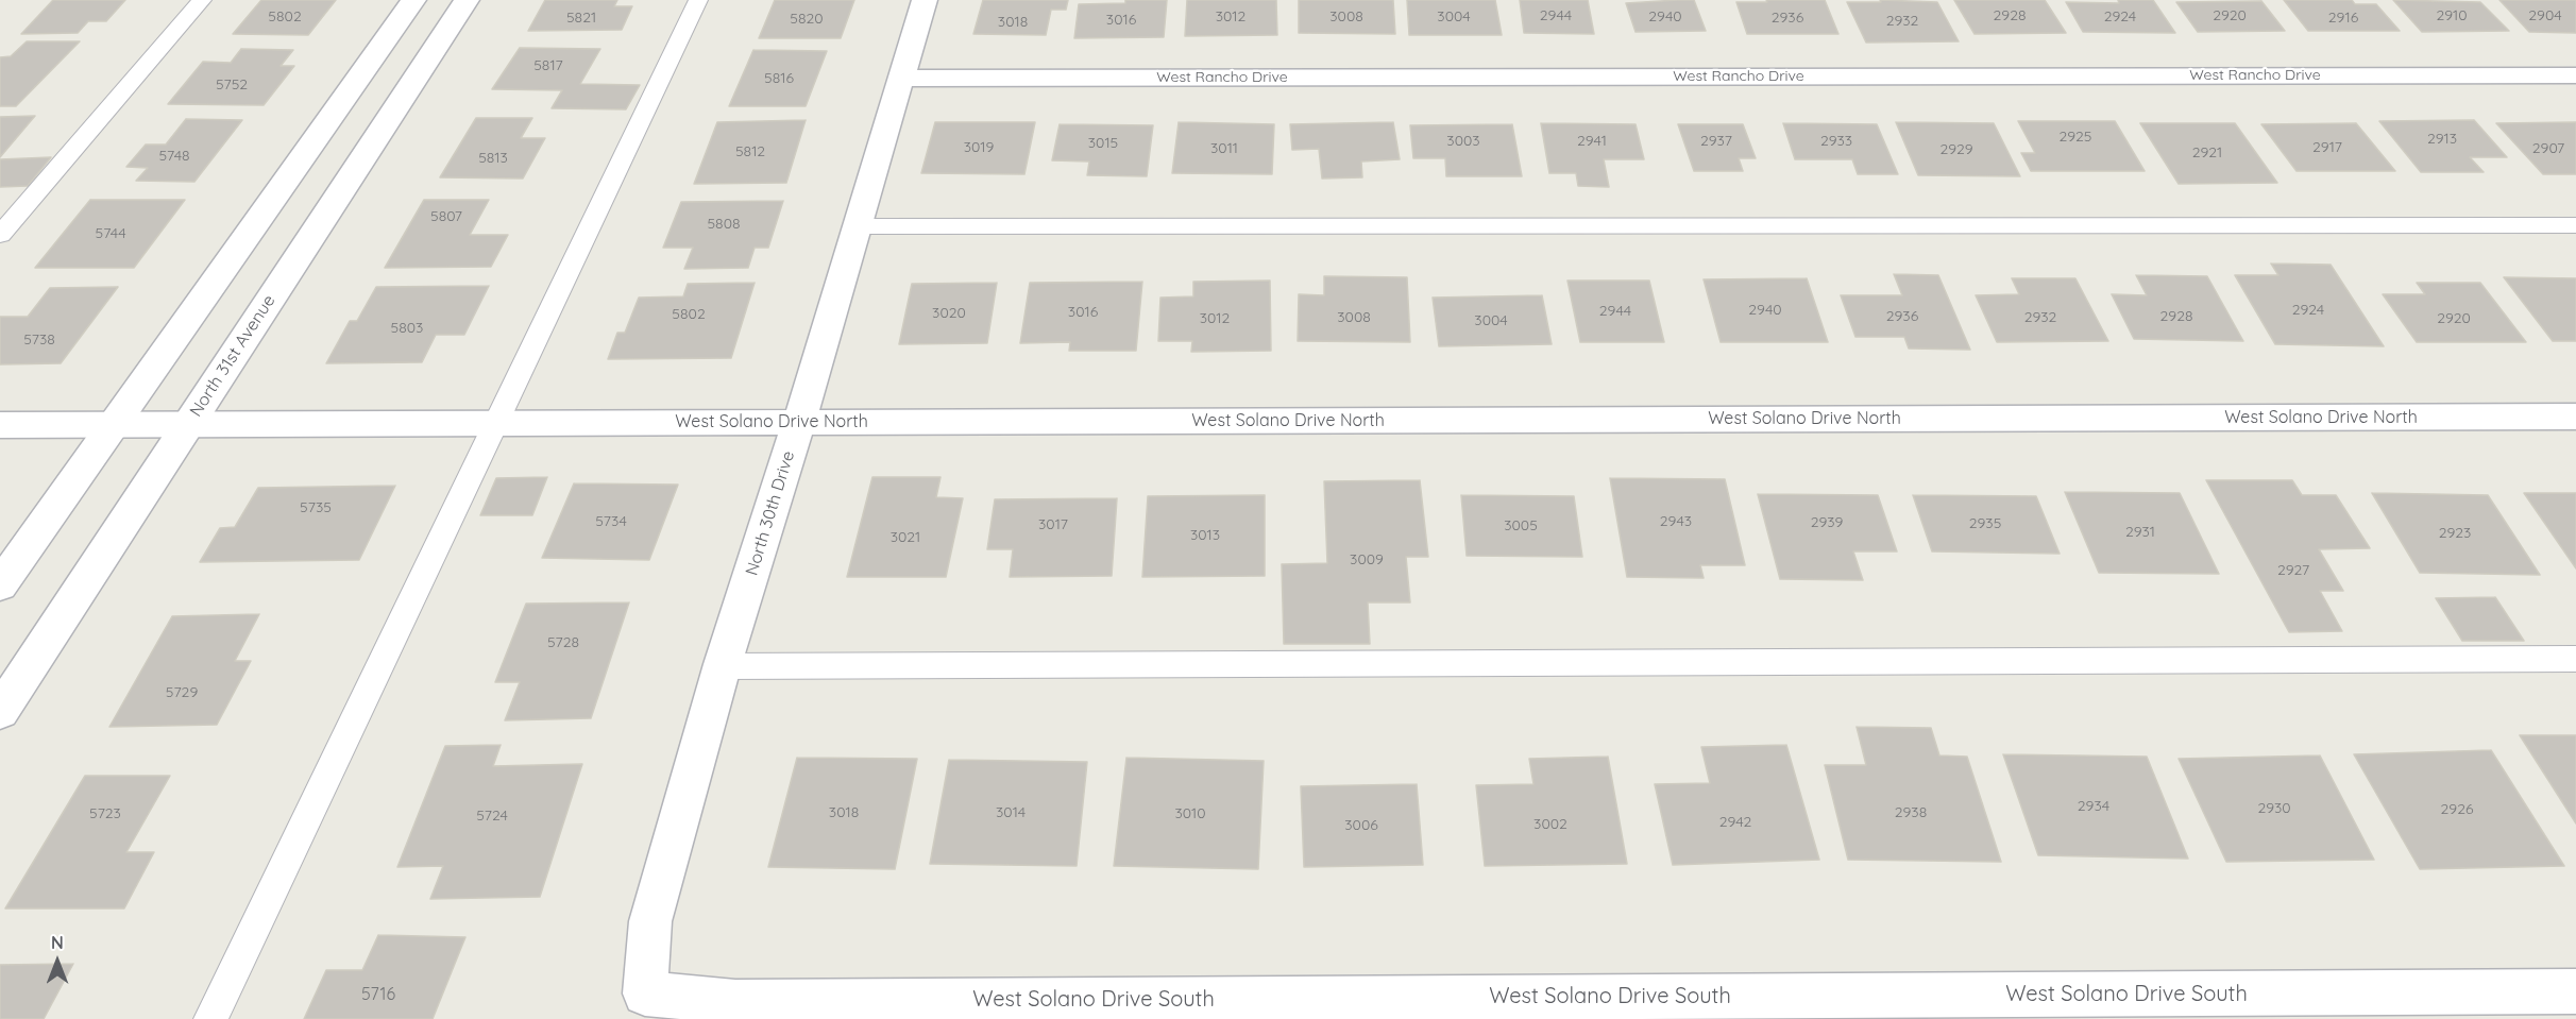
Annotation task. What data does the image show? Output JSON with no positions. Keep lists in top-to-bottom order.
{
  "streets": {
    "street": [
      "West Rancho Drive",
      "North 31st Avenue",
      "West Solano Drive North",
      "North 30th Drive",
      "West Solano Drive South"
    ]
  },
  "crossings": [
    ["West Rancho Drive", "North 30th Drive"],
    ["North 31st Avenue", "West Solano Drive North"],
    ["West Solano Drive North", "North 30th Drive"],
    ["North 30th Drive", "West Solano Drive South"]
  ],
  "house_numbers": [
    "2944",
    "2928",
    "2920",
    "2910",
    "2904",
    "5802",
    "3012",
    "3008",
    "3004",
    "2940",
    "2924",
    "5821",
    "2936",
    "2916",
    "5820",
    "3016",
    "2932",
    "3018",
    "5817",
    "5816",
    "5752",
    "2925",
    "2913",
    "3003",
    "2941",
    "2937",
    "2933",
    "3015",
    "3019",
    "2917",
    "3011",
    "2907",
    "2929",
    "5812",
    "2921",
    "5748",
    "5813",
    "5807",
    "5808",
    "5744",
    "2940",
    "2924",
    "2944",
    "3016",
    "3020",
    "5802",
    "2936",
    "2928",
    "3008",
    "2932",
    "3012",
    "2920",
    "3004",
    "5803",
    "5738",
    "5735",
    "5734",
    "2943",
    "2939",
    "2935",
    "3017",
    "3005",
    "2931",
    "2923",
    "3013",
    "3021",
    "3009",
    "2927",
    "5728",
    "5729",
    "2934",
    "2930",
    "2926",
    "3018",
    "3014",
    "2938",
    "5723",
    "3010",
    "5724",
    "2942",
    "3002",
    "3006",
    "5716"
  ],
  "north": "top"
}
